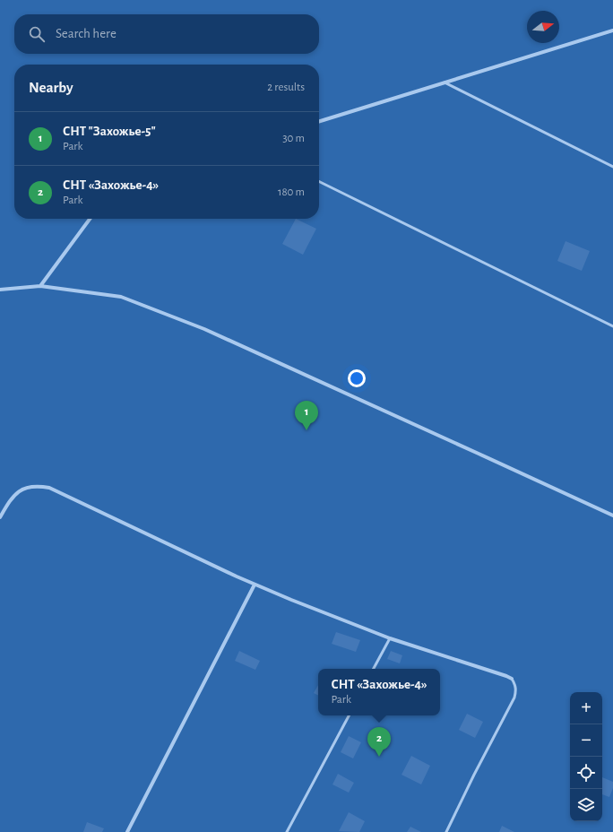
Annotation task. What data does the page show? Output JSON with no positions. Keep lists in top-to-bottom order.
{
  "north": "right",
  "page": {
    "search": "Search here",
    "heading": ["Nearby", "2 results"],
    "list": [
      {
        "mark": "1",
        "name": "СНТ \"Захожье-5\"",
        "note": "Park",
        "value": "30 m"
      },
      {
        "mark": "2",
        "name": "СНТ «Захожье-4»",
        "note": "Park",
        "value": "180 m"
      }
    ],
    "pins": ["1", "2"],
    "popup": ["СНТ «Захожье-4»", "Park"],
    "map_buttons": ["+", "−"]
  }
}
